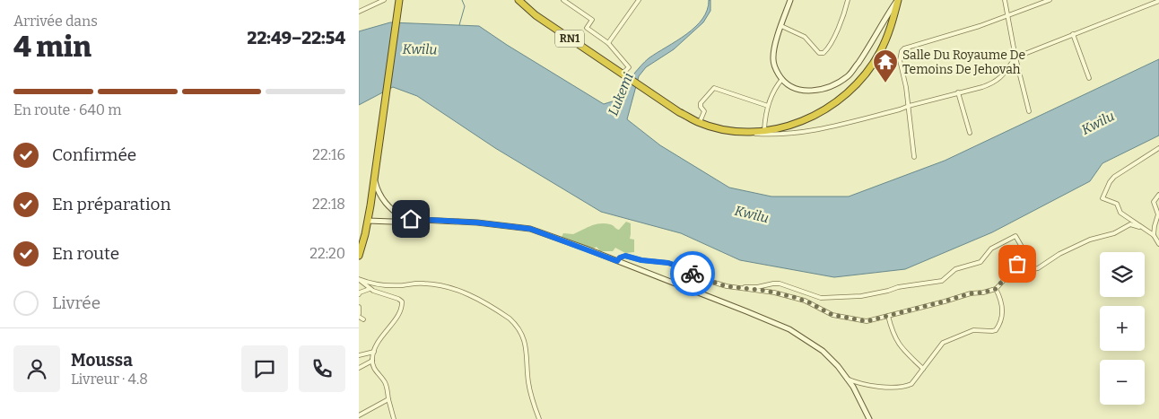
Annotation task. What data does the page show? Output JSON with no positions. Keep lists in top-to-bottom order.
{
  "streets": {
    "highway": ["RN1"]
  },
  "water": ["Kwilu", "Lukemi"],
  "places": {
    "temple": ["Salle Du Royaume De Temoins De Jehovah"]
  },
  "page": {
    "heading": ["4 min", "Arrivée dans", "22:49–22:54"],
    "panel": ["Moussa", "Livreur · 4.8"],
    "bar": "En route · 640 m",
    "list": [
      ["Confirmée", "22:16"],
      ["En préparation", "22:18"],
      ["En route", "22:20"],
      "Livrée"
    ],
    "map_buttons": ["+", "−"]
  }
}
